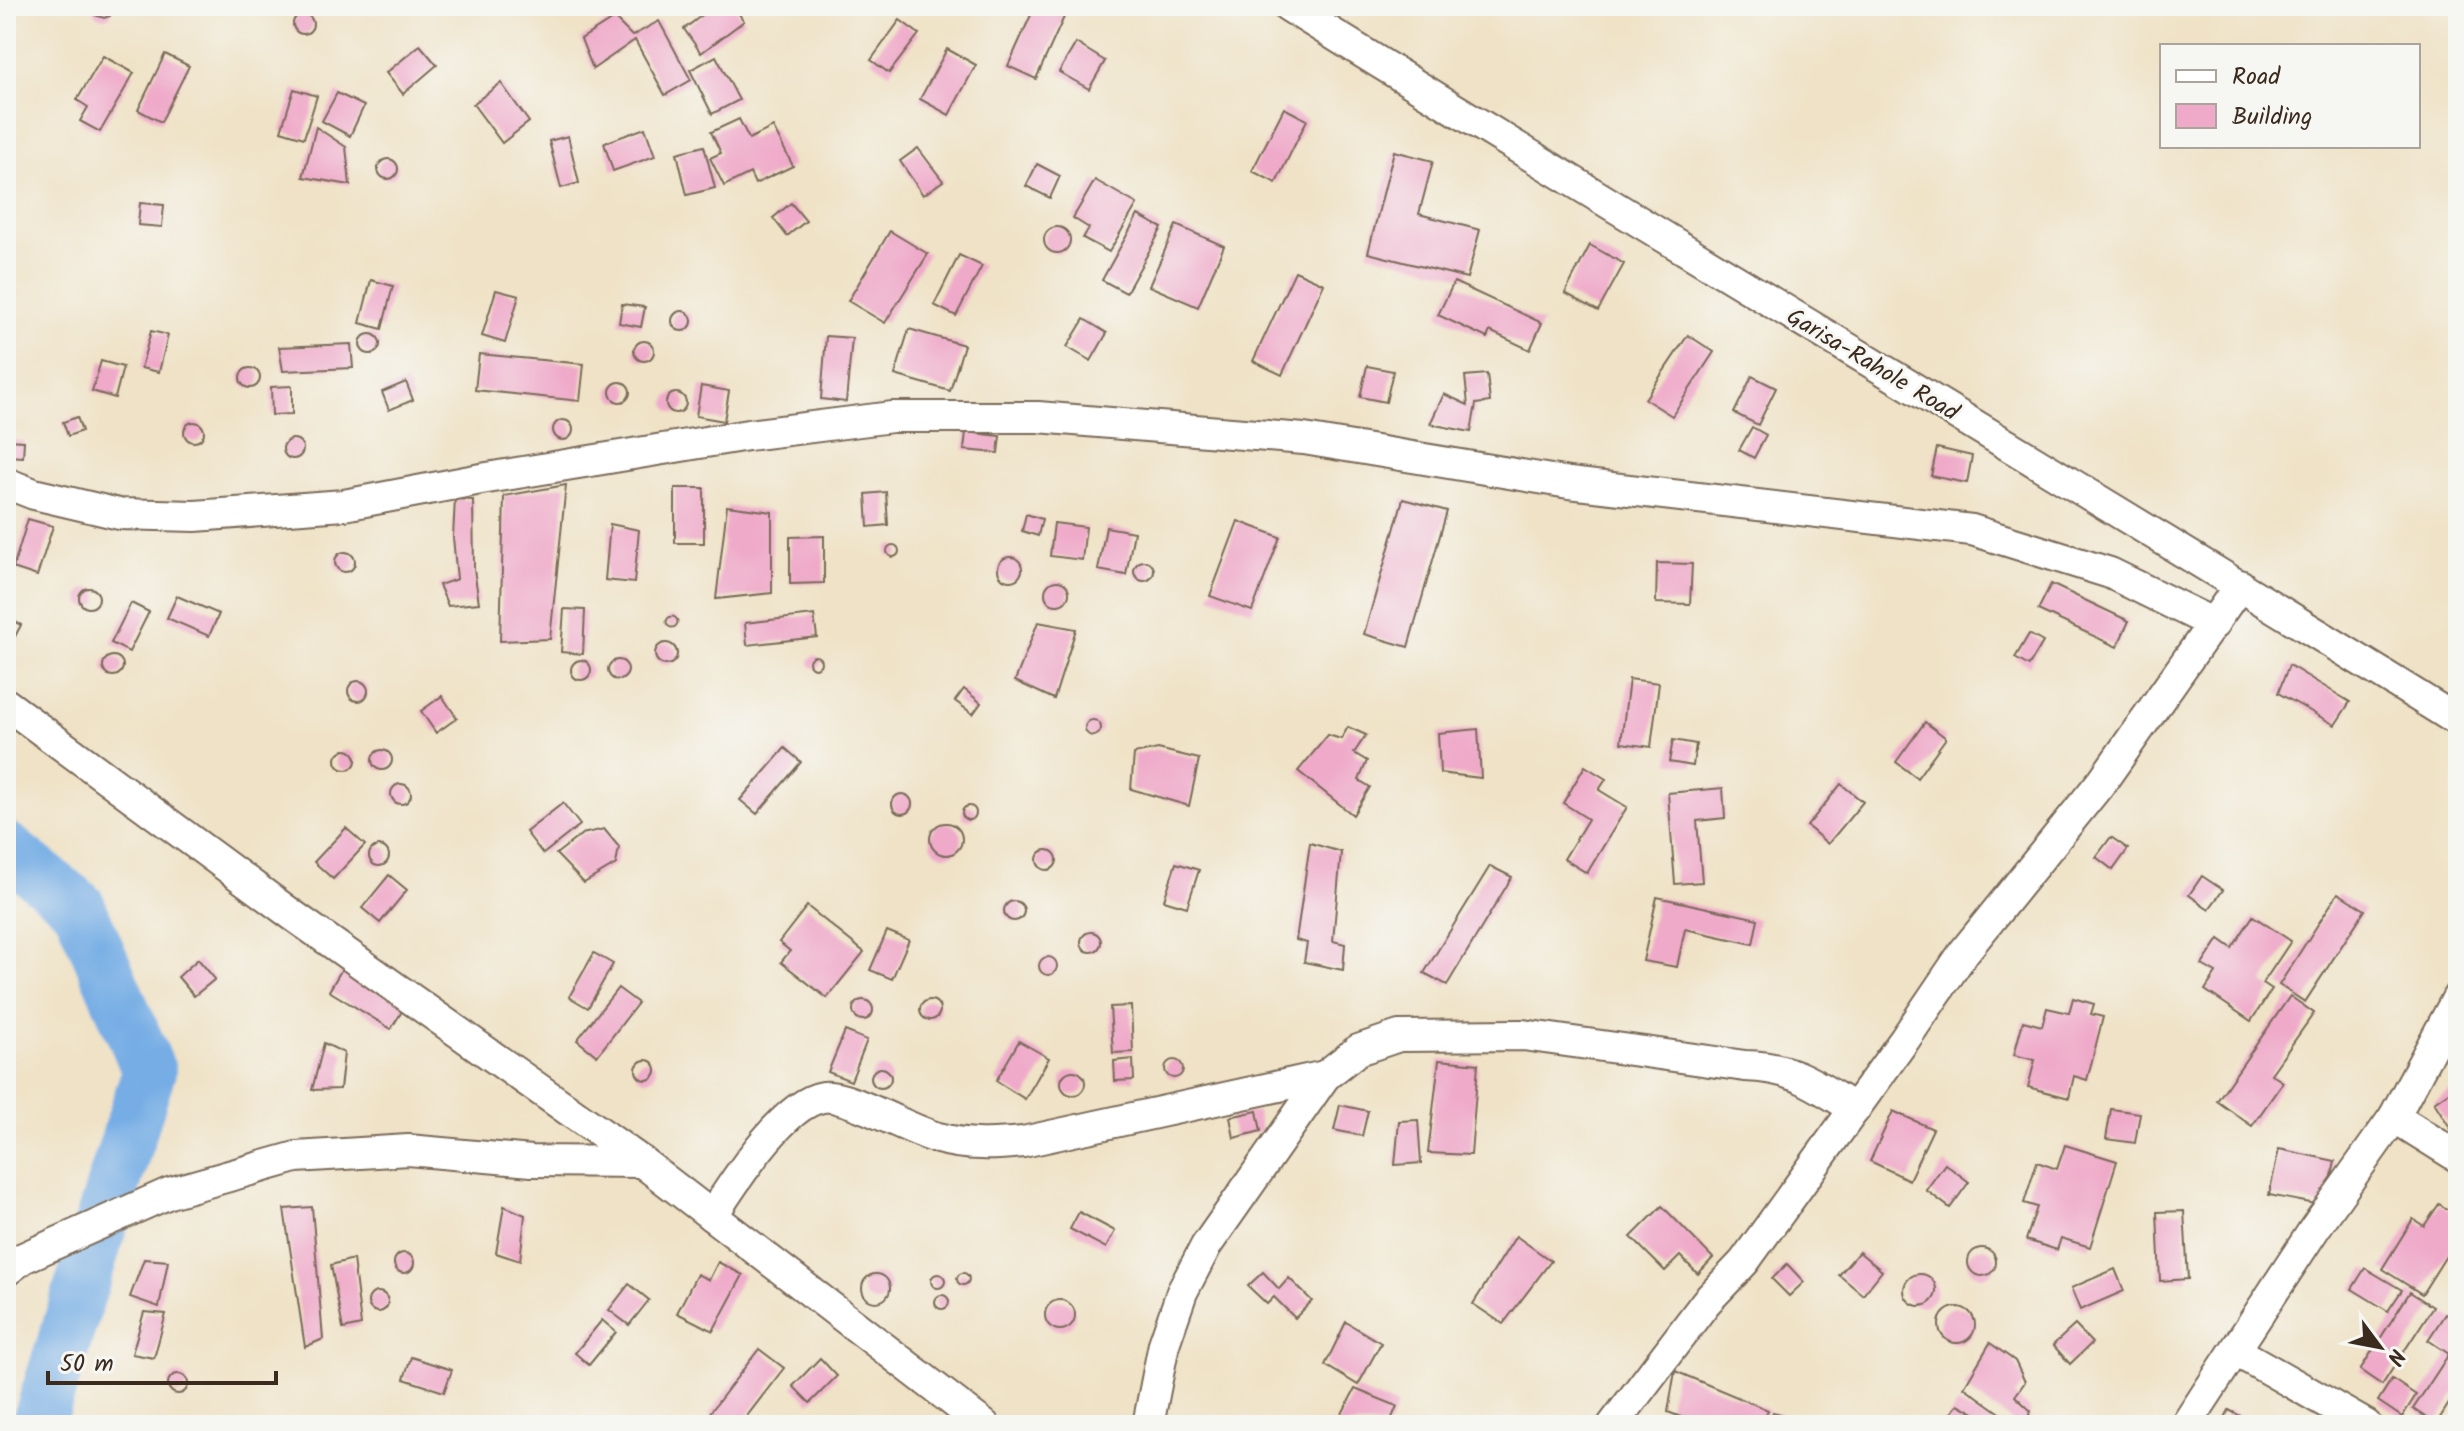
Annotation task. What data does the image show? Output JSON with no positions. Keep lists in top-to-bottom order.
{
  "streets": {
    "street": ["Garisa-Rahole Road"]
  },
  "legend": ["Road", "Building"],
  "scale_bar": "50 m",
  "north": "bottom right"
}
